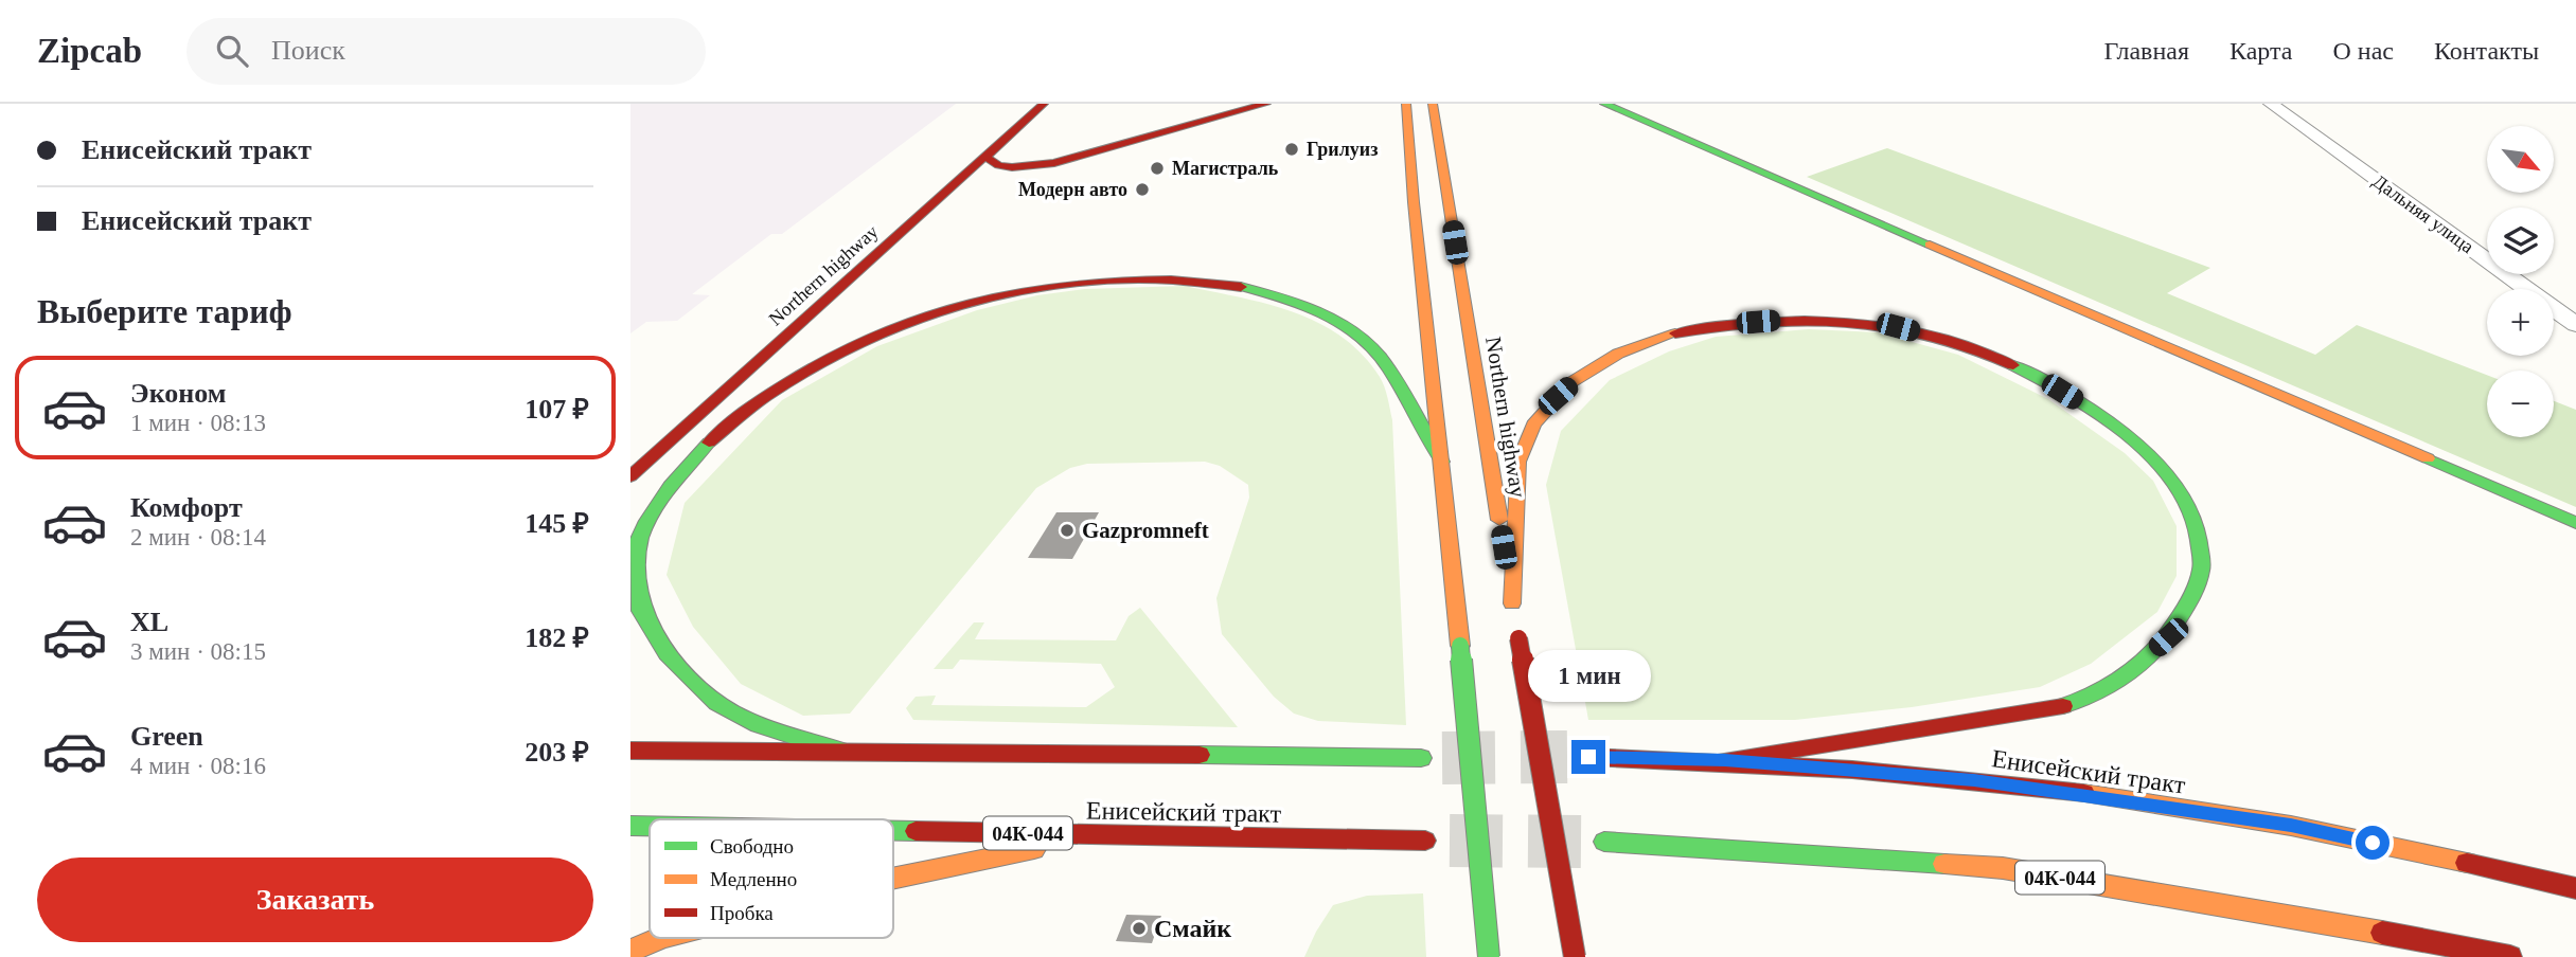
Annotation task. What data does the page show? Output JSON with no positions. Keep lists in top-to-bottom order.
{
  "streets": {
    "main road": ["Northern highway", "Енисейский тракт", "04К-044"],
    "street": ["Дальняя улица"]
  },
  "places": [
    "Грилуиз",
    "Магистраль",
    "Модерн авто",
    "Gazpromneft",
    "Смайк"
  ],
  "legend": ["Свободно", "Медленно", "Пробка"],
  "north": "bottom right",
  "page": {
    "header": "Zipcab",
    "search": "Поиск",
    "nav": [
      "Главная",
      "Карта",
      "О нас",
      "Контакты"
    ],
    "banner": ["Енисейский тракт", "Енисейский тракт"],
    "map_buttons": ["+", "−"],
    "heading": "Выберите тариф",
    "list": [
      {
        "name": "Эконом",
        "note": "1 мин · 08:13",
        "value": "107 ₽"
      },
      {
        "name": "Комфорт",
        "note": "2 мин · 08:14",
        "value": "145 ₽"
      },
      {
        "name": "XL",
        "note": "3 мин · 08:15",
        "value": "182 ₽"
      },
      {
        "name": "Green",
        "note": "4 мин · 08:16",
        "value": "203 ₽"
      }
    ],
    "bubble": "1 мин",
    "buttons": "Заказать"
  }
}
